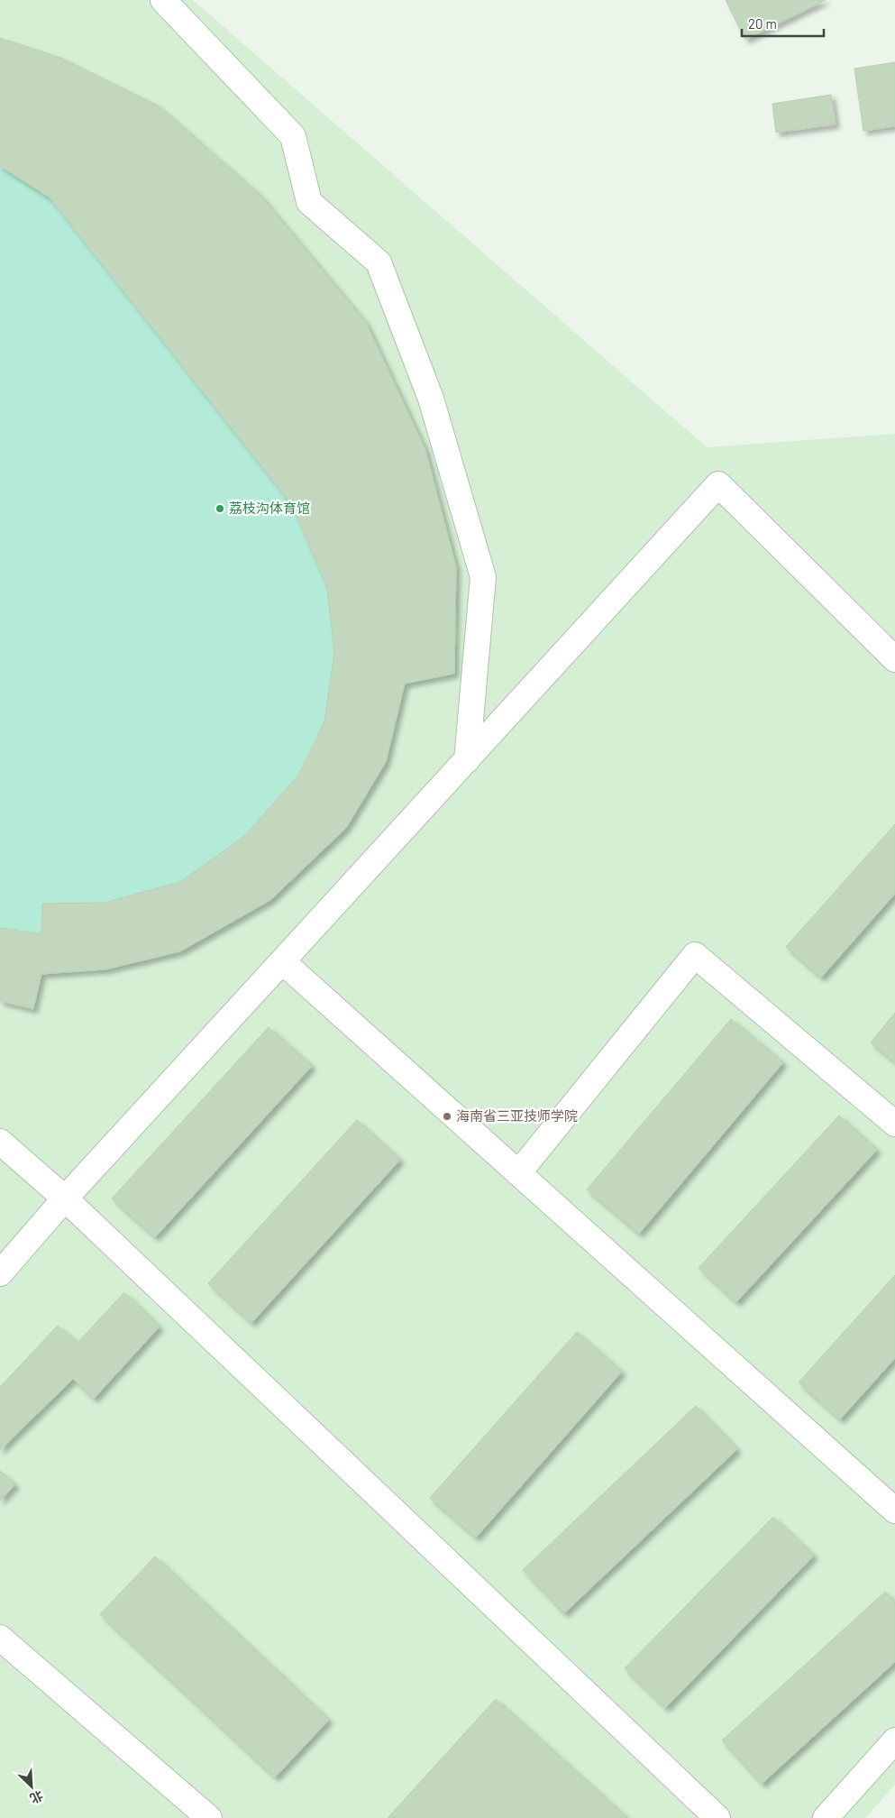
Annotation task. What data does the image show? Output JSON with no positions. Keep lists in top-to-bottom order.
{
  "places": ["荔枝沟体育馆", "海南省三亚技师学院"],
  "scale_bar": "20 m",
  "north": "bottom right"
}
